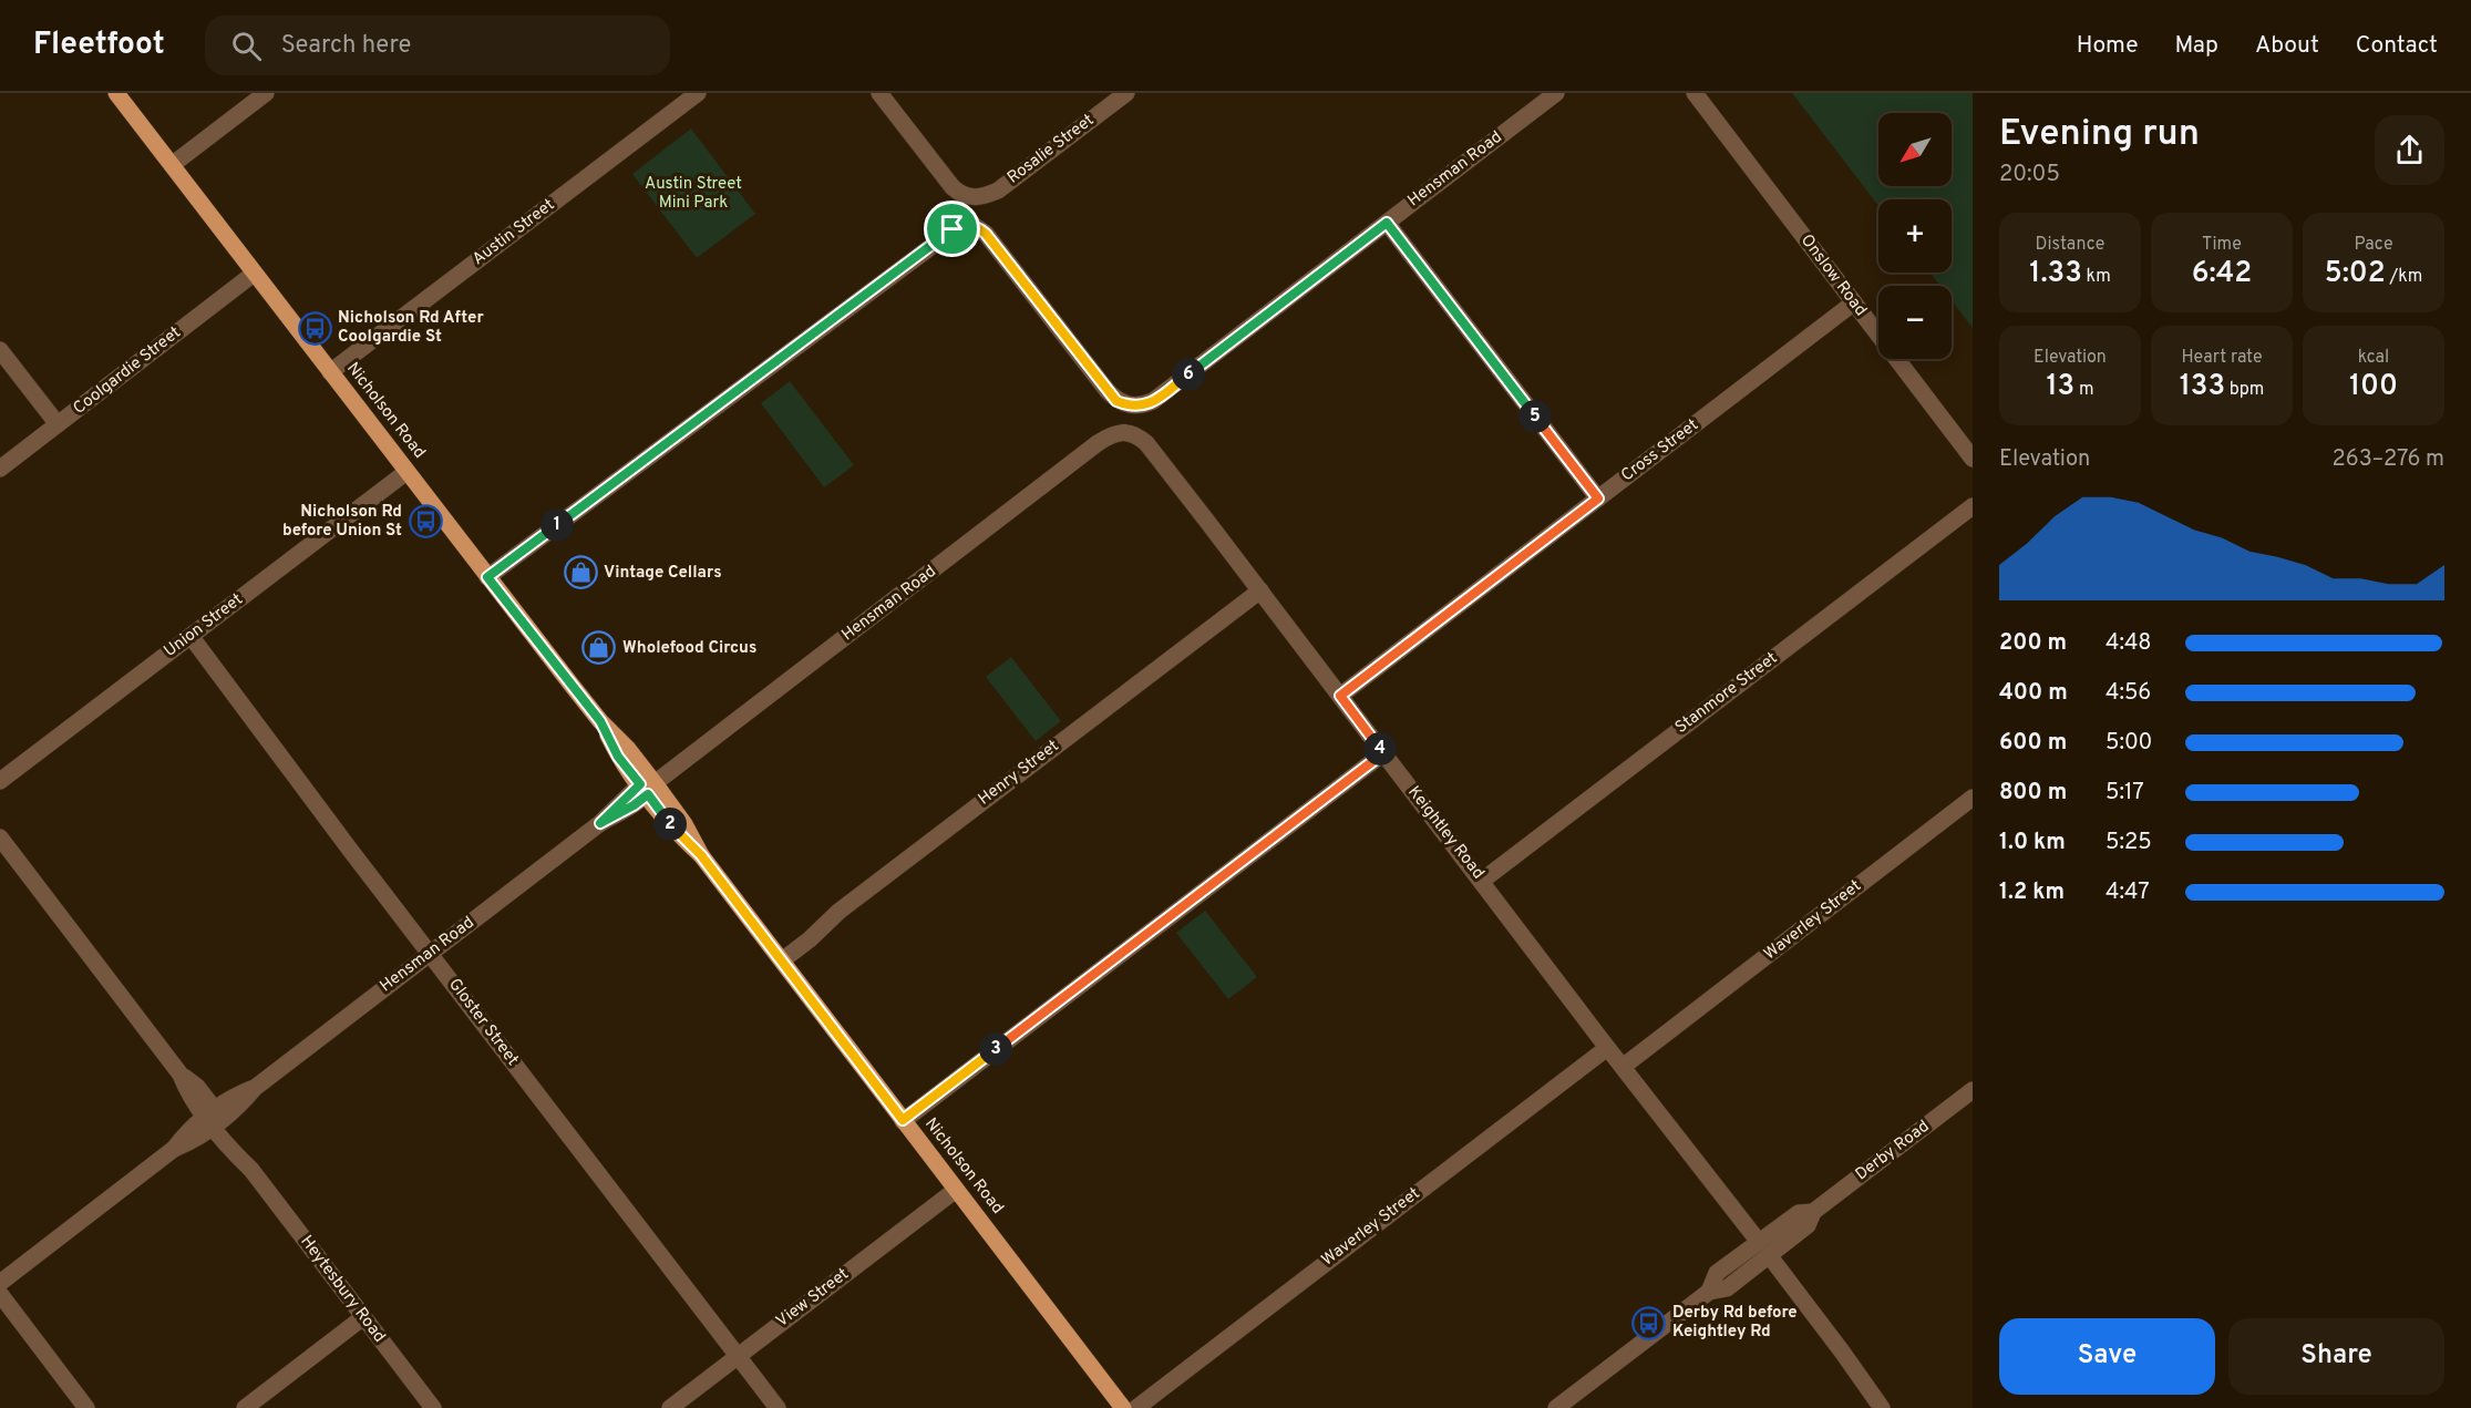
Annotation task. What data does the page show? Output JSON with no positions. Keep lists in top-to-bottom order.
{
  "streets": {
    "main road": ["Nicholson Road"],
    "street": [
      "Rosalie Street",
      "Hensman Road",
      "Austin Street",
      "Onslow Road",
      "Coolgardie Street",
      "Cross Street",
      "Union Street",
      "Stanmore Street",
      "Henry Street",
      "Keightley Road",
      "Waverley Street",
      "Gloster Street",
      "Derby Road",
      "Heytesbury Road",
      "View Street"
    ]
  },
  "crossings": [
    ["Hensman Road", "Nicholson Road"],
    ["Hensman Road", "Keightley Road"],
    ["Hensman Road", "Gloster Street"],
    ["Hensman Road", "Heytesbury Road"],
    ["Austin Street", "Nicholson Road"],
    ["Onslow Road", "Cross Street"],
    ["Coolgardie Street", "Nicholson Road"],
    ["Nicholson Road", "Union Street"],
    ["Nicholson Road", "Henry Street"],
    ["Nicholson Road", "View Street"],
    ["Cross Street", "Keightley Road"],
    ["Union Street", "Gloster Street"],
    ["Stanmore Street", "Keightley Road"],
    ["Henry Street", "Keightley Road"],
    ["Keightley Road", "Waverley Street"],
    ["Keightley Road", "Derby Road"],
    ["Gloster Street", "View Street"]
  ],
  "parks": ["Austin Street Mini Park"],
  "places": {
    "bus stop": ["Nicholson Rd After Coolgardie St", "Nicholson Rd before Union St", "Derby Rd before Keightley Rd"],
    "shop": ["Vintage Cellars", "Wholefood Circus"]
  },
  "north": "bottom left",
  "page": {
    "header": "Fleetfoot",
    "search": "Search here",
    "nav": [
      "Home",
      "Map",
      "About",
      "Contact"
    ],
    "heading": ["Evening run", "20:05"],
    "map_buttons": ["+", "−"],
    "stats": [
      ["Distance", "1.33 km"],
      ["Time", "6:42"],
      ["Pace", "5:02 /km"],
      ["Elevation", "13 m"],
      ["Heart rate", "133 bpm"],
      ["kcal", "100"]
    ],
    "pins": [
      "6",
      "5",
      "1",
      "4",
      "2",
      "3"
    ],
    "chart": ["Elevation", "263–276 m"],
    "list": [
      {
        "name": "200 m",
        "note": "4:48"
      },
      {
        "name": "400 m",
        "note": "4:56"
      },
      {
        "name": "600 m",
        "note": "5:00"
      },
      {
        "name": "800 m",
        "note": "5:17"
      },
      {
        "name": "1.0 km",
        "note": "5:25"
      },
      {
        "name": "1.2 km",
        "note": "4:47"
      }
    ],
    "buttons": ["Save", "Share"]
  }
}
